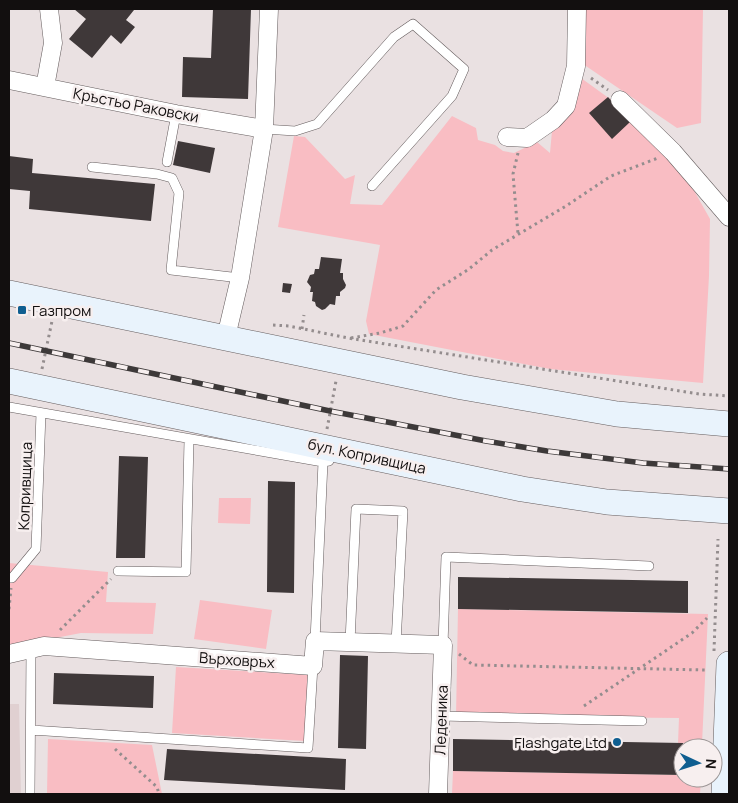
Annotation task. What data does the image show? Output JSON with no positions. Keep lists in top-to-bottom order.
{
  "streets": {
    "main road": ["бул. Копривщица"],
    "street": ["Кръстьо Раковски", "Върховръх", "Леденика"],
    "lane": ["Копривщица"]
  },
  "places": {
    "transit": ["Газпром"],
    "other": ["Flashgate Ltd"]
  },
  "north": "right"
}
